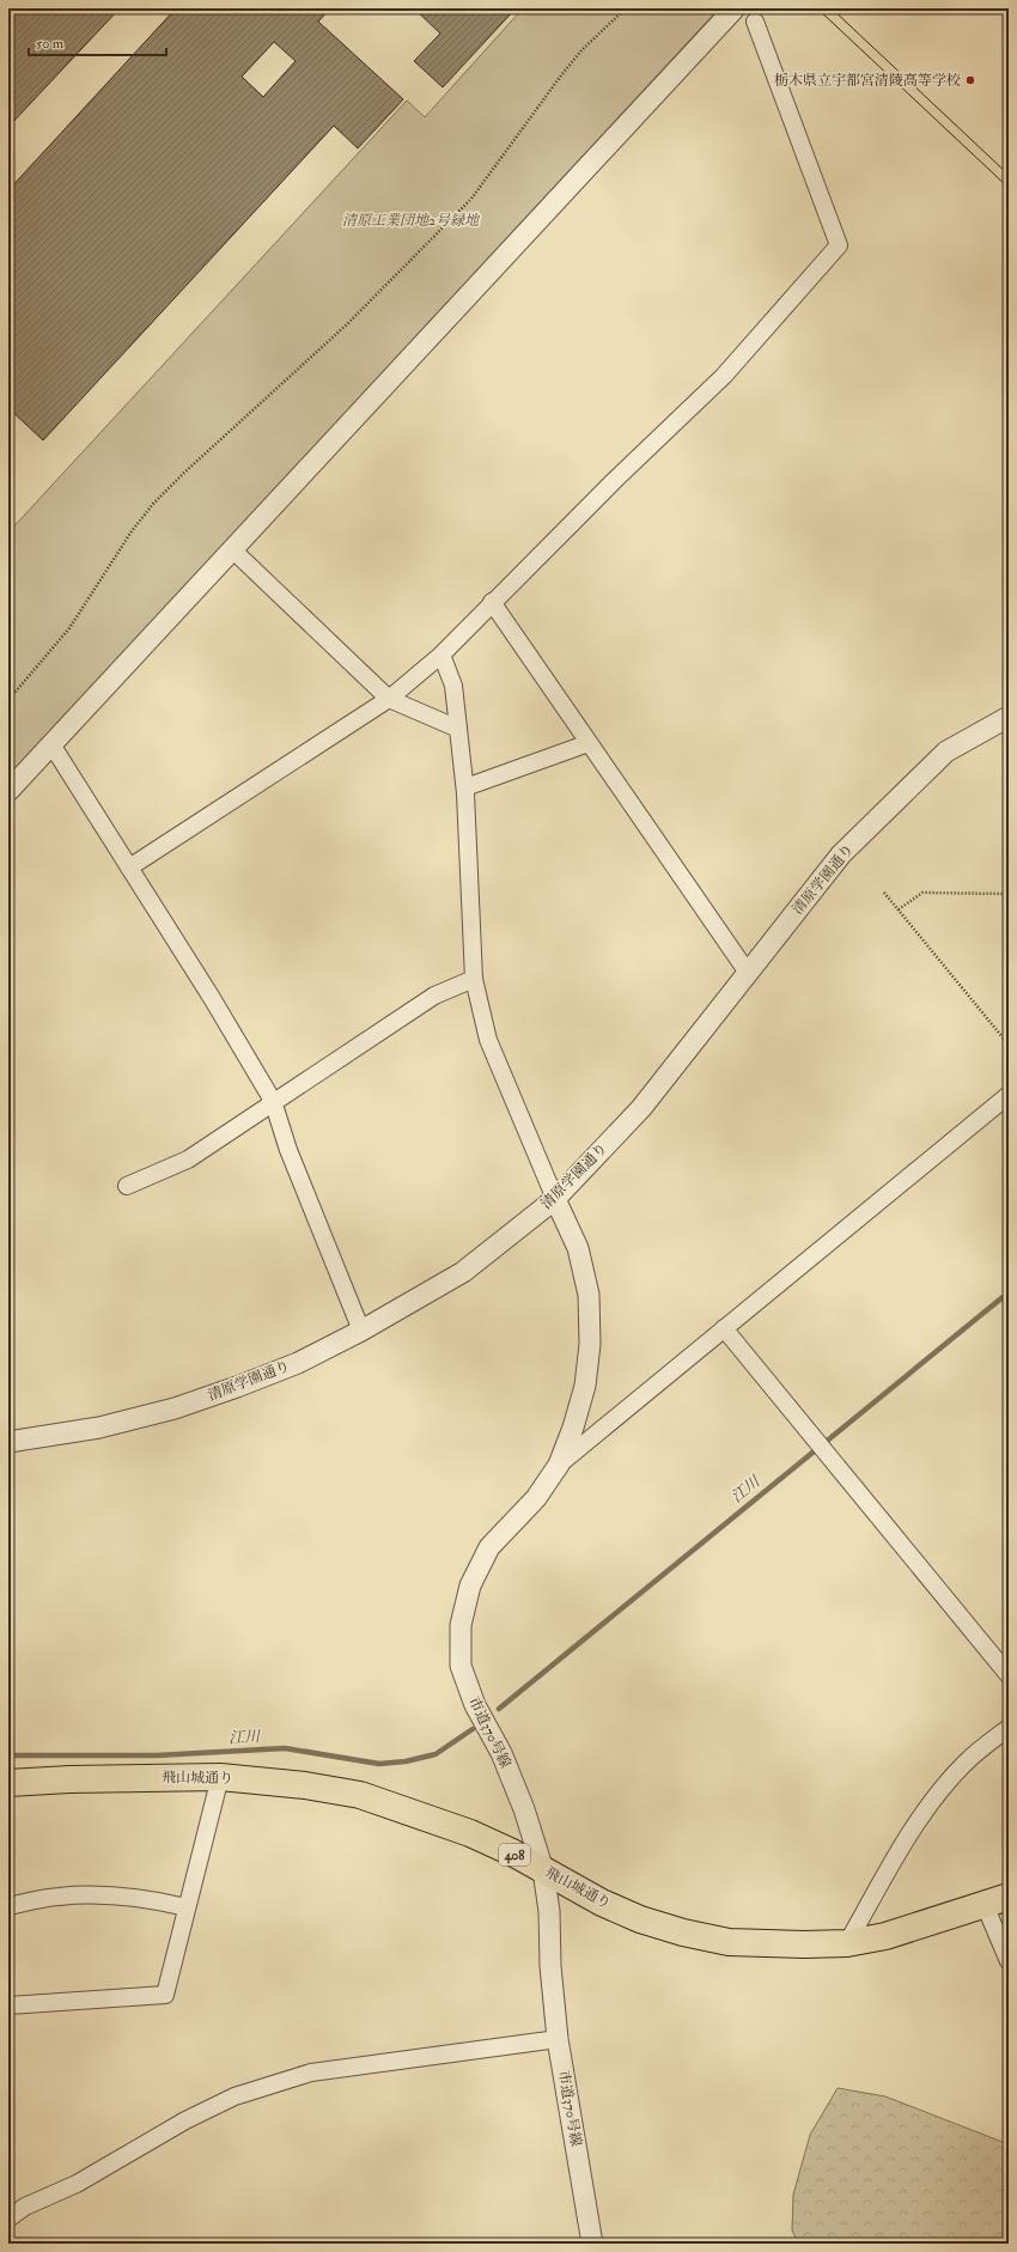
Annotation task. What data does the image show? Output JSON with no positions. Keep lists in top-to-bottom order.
{
  "streets": {
    "highway": ["飛山城通り", "408"],
    "street": ["清原学園通り", "市道370号線"]
  },
  "crossings": [
    ["清原学園通り", "市道370号線"],
    ["市道370号線", "飛山城通り"]
  ],
  "water": ["江川"],
  "parks": ["清原工業団地2号緑地"],
  "places": ["栃木県立宇都宮清陵高等学校"],
  "scale_bar": "50 m"
}
